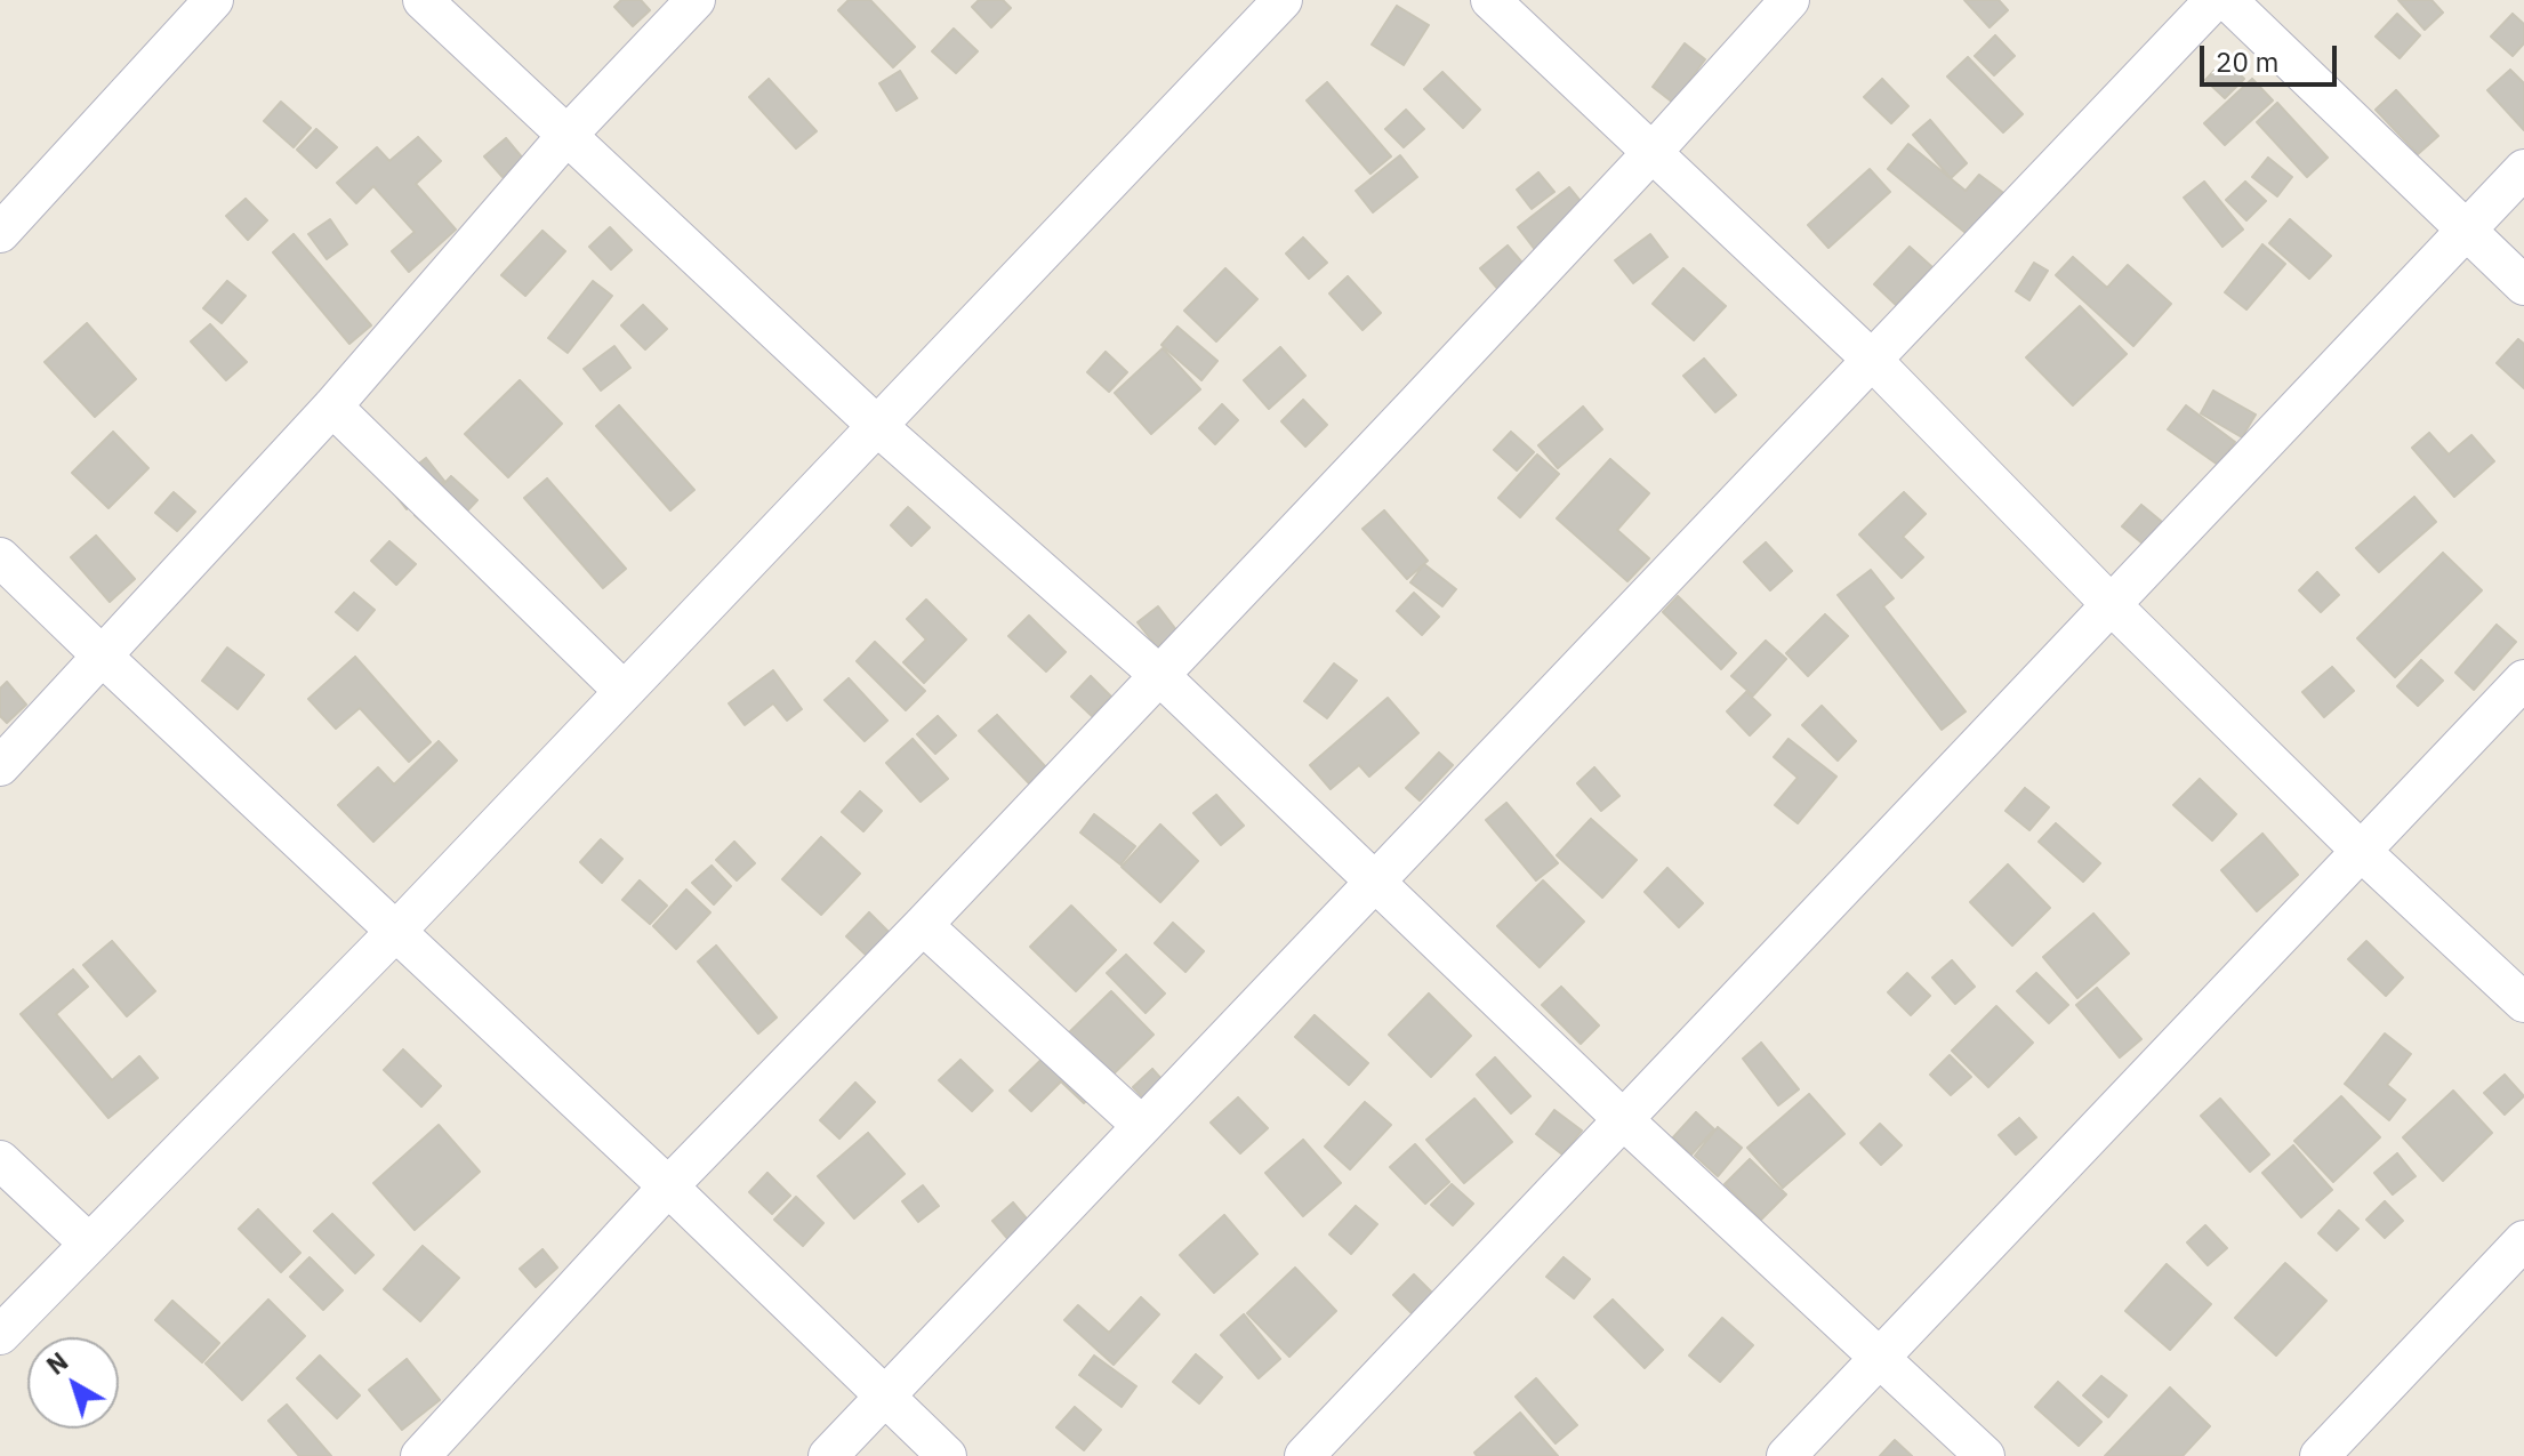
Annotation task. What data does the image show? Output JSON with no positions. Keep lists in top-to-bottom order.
{
  "scale_bar": "20 m",
  "north": "top left"
}
